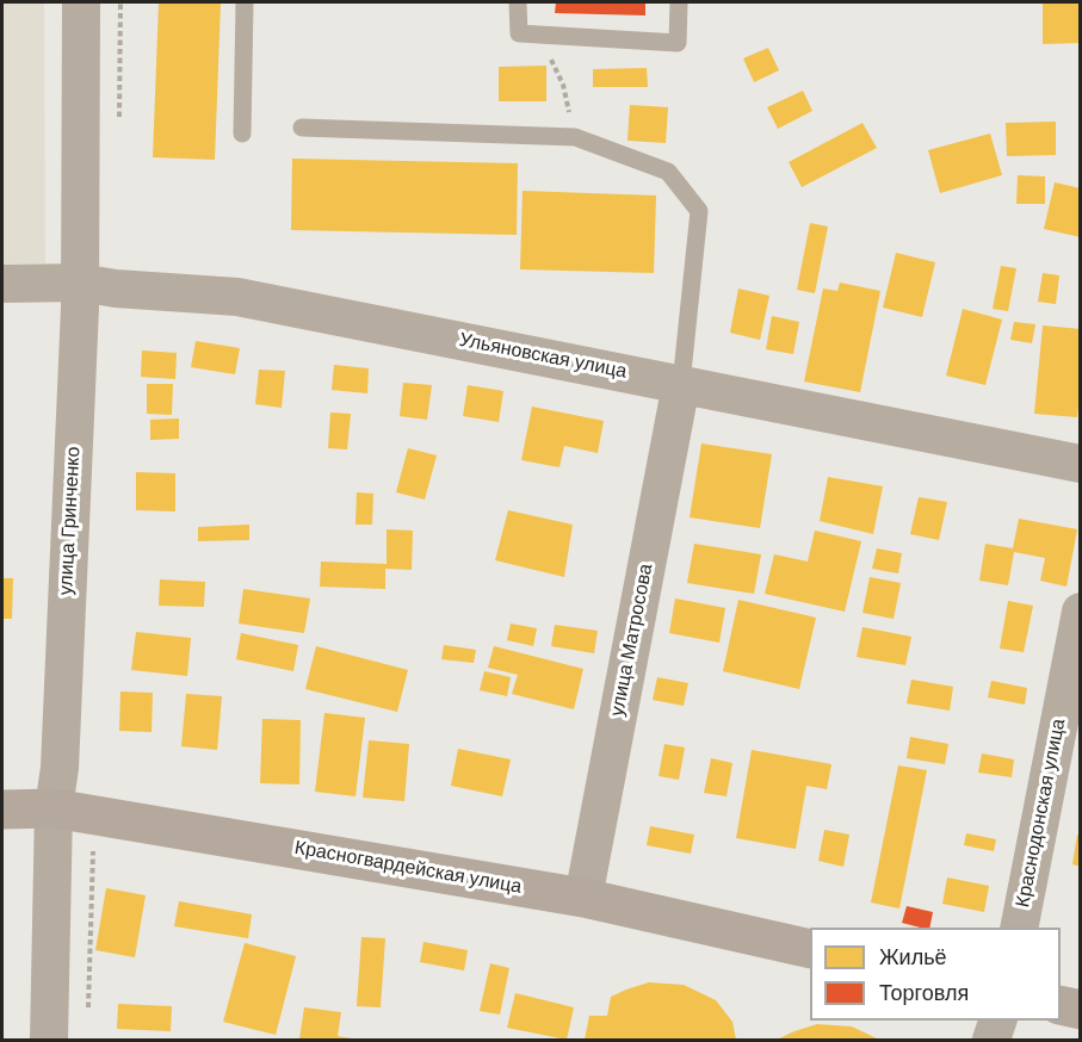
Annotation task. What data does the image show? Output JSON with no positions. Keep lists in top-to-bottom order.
{
  "streets": {
    "street": [
      "Ульяновская улица",
      "улица Гринченко",
      "улица Матросова",
      "Краснодонская улица",
      "Красногвардейская улица"
    ]
  },
  "crossings": [
    ["Ульяновская улица", "улица Гринченко"],
    ["Ульяновская улица", "улица Матросова"],
    ["улица Гринченко", "Красногвардейская улица"],
    ["улица Матросова", "Красногвардейская улица"]
  ],
  "legend": ["Жильё", "Торговля"]
}
